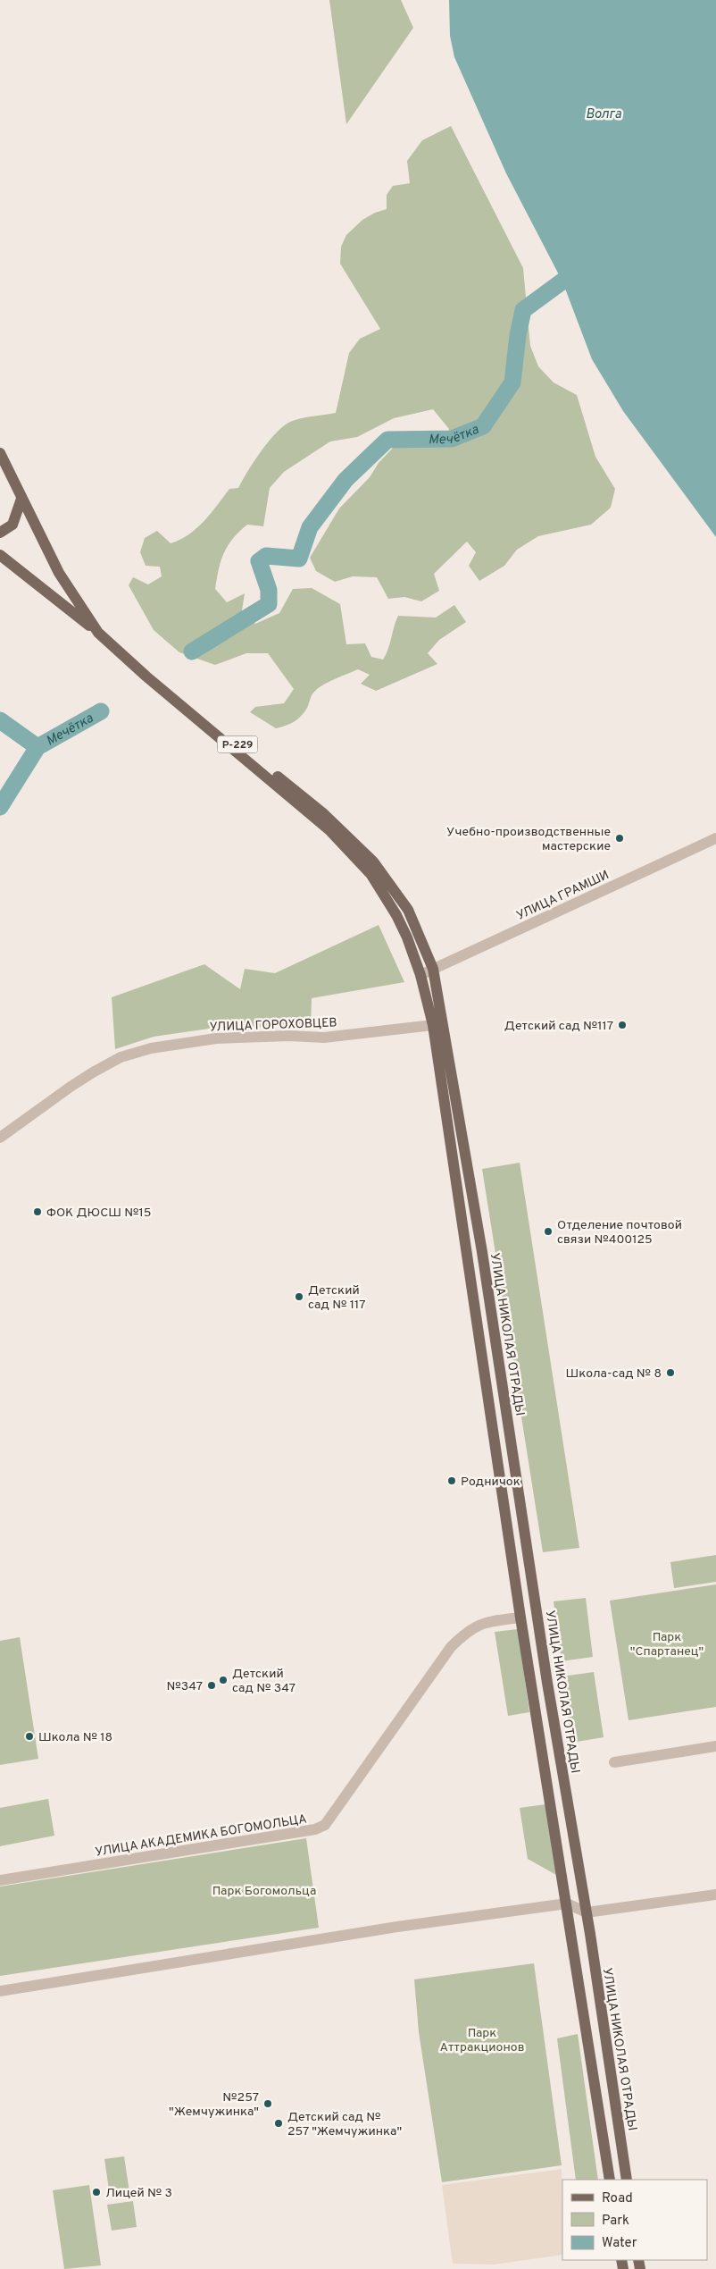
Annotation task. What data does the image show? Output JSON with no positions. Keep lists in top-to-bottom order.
{
  "streets": {
    "main road": ["Р-229", "УЛИЦА НИКОЛАЯ ОТРАДЫ"],
    "street": ["УЛИЦА ГРАМШИ", "УЛИЦА ГОРОХОВЦЕВ", "УЛИЦА АКАДЕМИКА БОГОМОЛЬЦА"]
  },
  "crossings": [
    ["УЛИЦА ГРАМШИ", "УЛИЦА НИКОЛАЯ ОТРАДЫ"],
    ["УЛИЦА ГОРОХОВЦЕВ", "УЛИЦА НИКОЛАЯ ОТРАДЫ"],
    ["УЛИЦА НИКОЛАЯ ОТРАДЫ", "УЛИЦА АКАДЕМИКА БОГОМОЛЬЦА"]
  ],
  "water": ["Волга", "Мечётка"],
  "parks": ["Парк \"Спартанец\"", "Парк Богомольца", "Парк Аттракционов"],
  "places": [
    "Учебно-производственные мастерские",
    "Детский сад №117",
    "ФОК ДЮСШ №15",
    "Отделение почтовой связи №400125",
    "Детский сад № 117",
    "Школа-сад № 8",
    "Родничок",
    "Детский сад № 347",
    "№347",
    "Школа № 18",
    "№257 \"Жемчужинка\"",
    "Детский сад № 257 \"Жемчужинка\"",
    "Лицей № 3"
  ],
  "legend": ["Road", "Park", "Water"]
}
